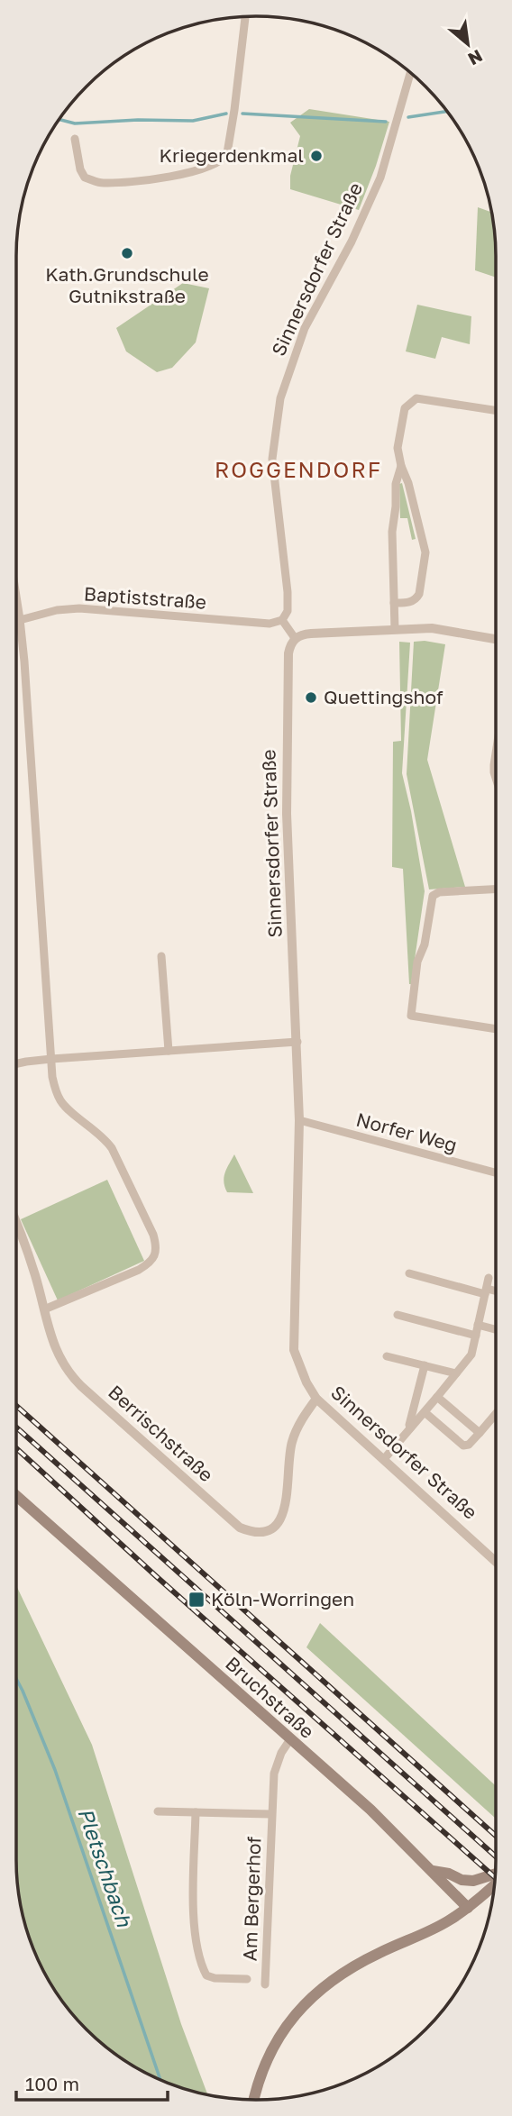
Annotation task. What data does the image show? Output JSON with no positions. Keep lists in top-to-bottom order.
{
  "streets": {
    "main road": ["Bruchstraße"],
    "street": [
      "Sinnersdorfer Straße",
      "Baptiststraße",
      "Norfer Weg",
      "Berrischstraße",
      "Am Bergerhof"
    ]
  },
  "crossings": [
    ["Sinnersdorfer Straße", "Baptiststraße"],
    ["Sinnersdorfer Straße", "Norfer Weg"],
    ["Sinnersdorfer Straße", "Berrischstraße"],
    ["Bruchstraße", "Am Bergerhof"]
  ],
  "districts": ["ROGGENDORF"],
  "water": ["Pletschbach"],
  "places": {
    "other": ["Kriegerdenkmal", "Kath.Grundschule Gutnikstraße", "Quettingshof"],
    "transit": ["Köln-Worringen"]
  },
  "scale_bar": "100 m",
  "north": "bottom right"
}
